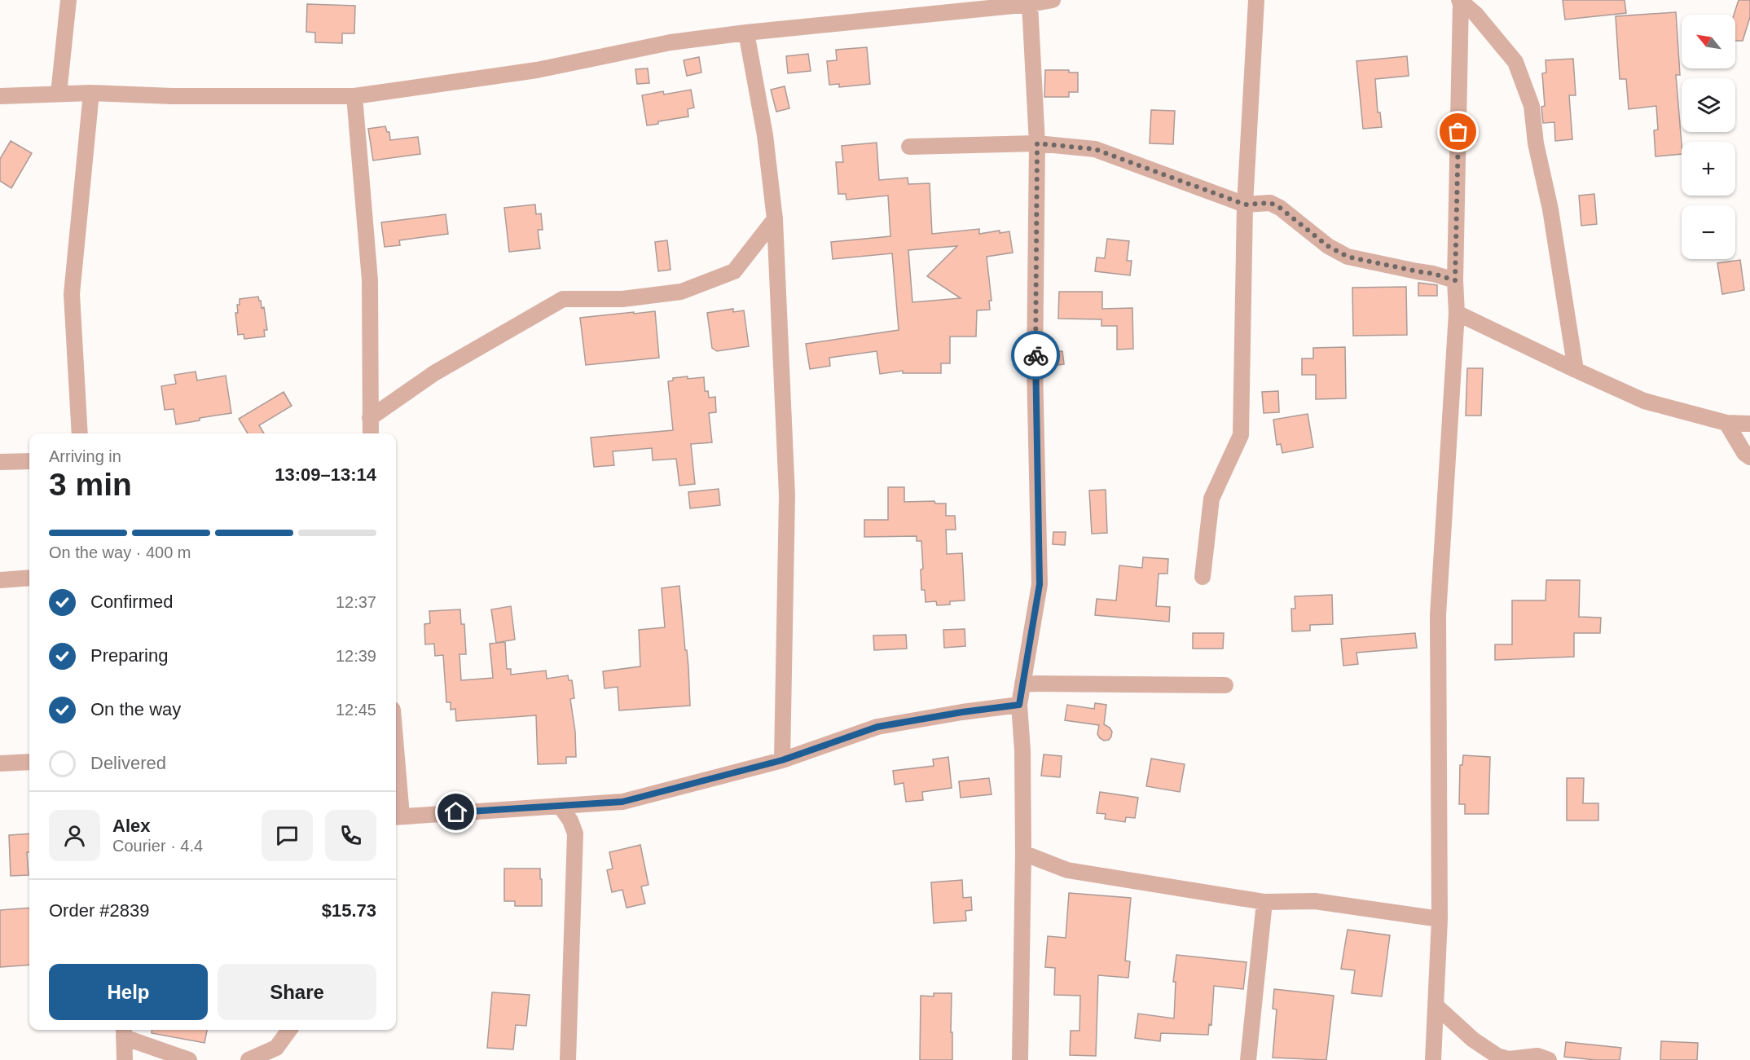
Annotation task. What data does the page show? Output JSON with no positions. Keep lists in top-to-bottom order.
{
  "north": "top left",
  "page": {
    "map_buttons": ["+", "−"],
    "heading": ["3 min", "Arriving in", "13:09–13:14"],
    "panel": [
      "Alex",
      "Courier · 4.4",
      "Order #2839",
      "$15.73"
    ],
    "bar": "On the way · 400 m",
    "list": [
      ["Confirmed", "12:37"],
      ["Preparing", "12:39"],
      ["On the way", "12:45"],
      "Delivered"
    ],
    "buttons": ["Help", "Share"]
  }
}
